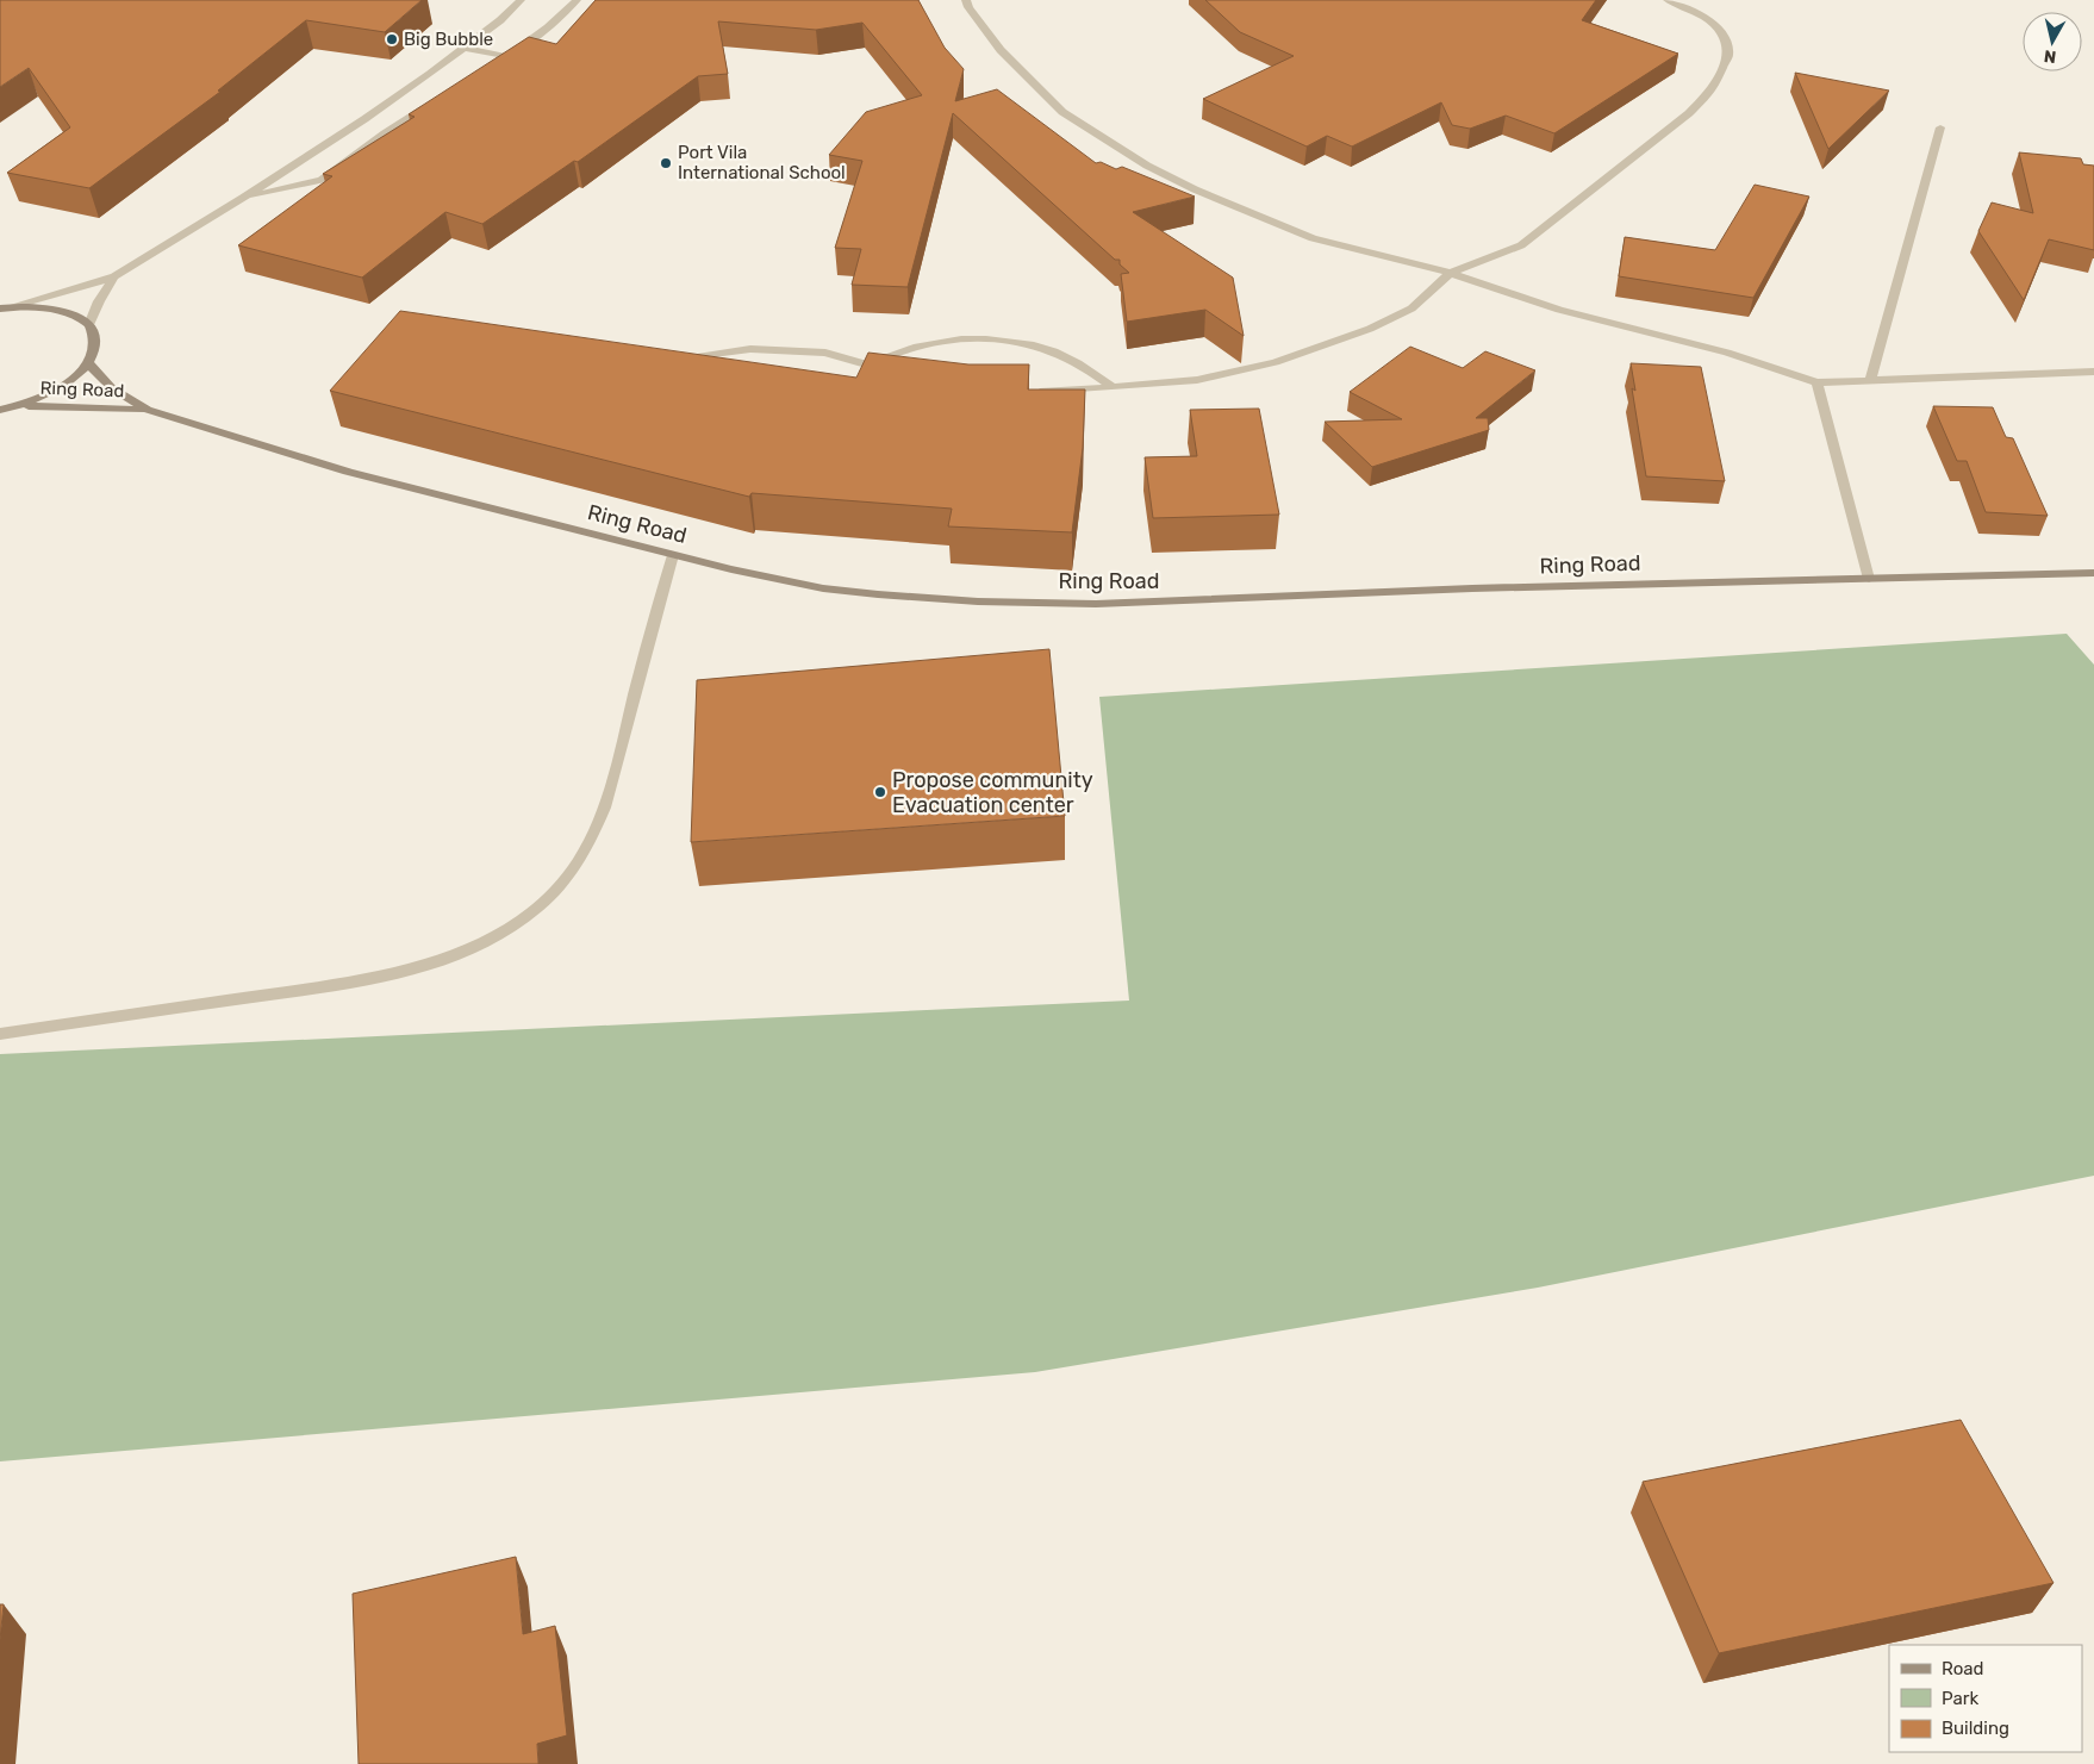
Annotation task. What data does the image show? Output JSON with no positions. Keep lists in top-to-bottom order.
{
  "streets": {
    "main road": ["Ring Road"]
  },
  "places": ["Big Bubble", "Port Vila International School", "Propose community Evacuation center"],
  "legend": ["Road", "Park", "Building"],
  "north": "bottom"
}
